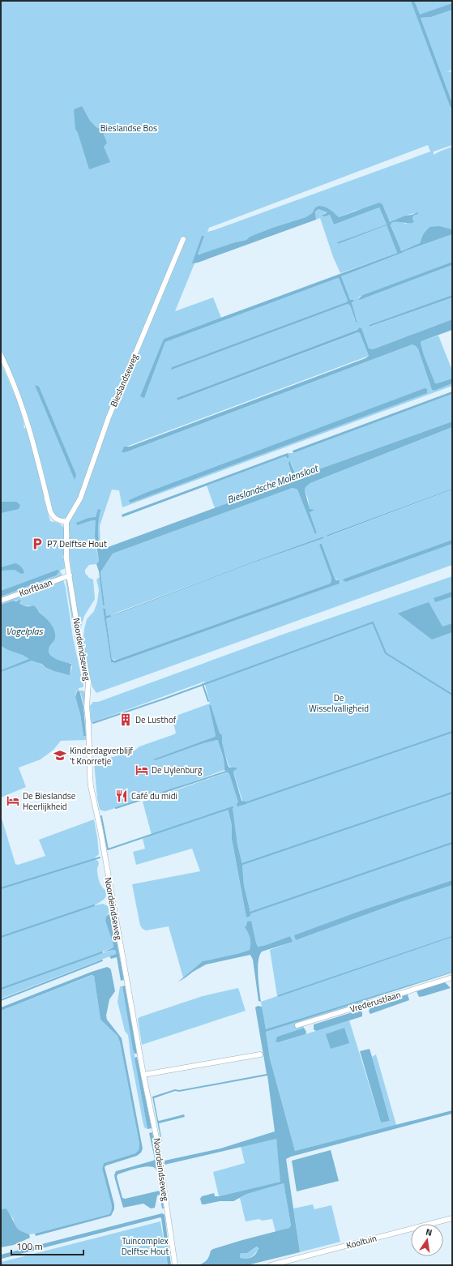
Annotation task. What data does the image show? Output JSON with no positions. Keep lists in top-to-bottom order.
{
  "streets": {
    "street": [
      "Bieslandseweg",
      "Korftlaan",
      "Noordeindseweg",
      "Vrederustlaan",
      "Kooltuin"
    ]
  },
  "crossings": [
    ["Bieslandseweg", "Noordeindseweg"],
    ["Korftlaan", "Noordeindseweg"]
  ],
  "water": ["Bieslandsche Molensloot", "Vogelplas"],
  "parks": ["Bieslandse Bos", "De Wisselvalligheid", "Tuincomplex Delftse Hout"],
  "places": {
    "parking": ["P7 Delftse Hout"],
    "building": ["De Lusthof"],
    "school or university": ["Kinderdagverblijf 't Knorretje"],
    "hotel": ["De Uylenburg", "De Bieslandse Heerlijkheid"],
    "restaurant": ["Café du midi"]
  },
  "scale_bar": "100 m",
  "north": "top"
}
